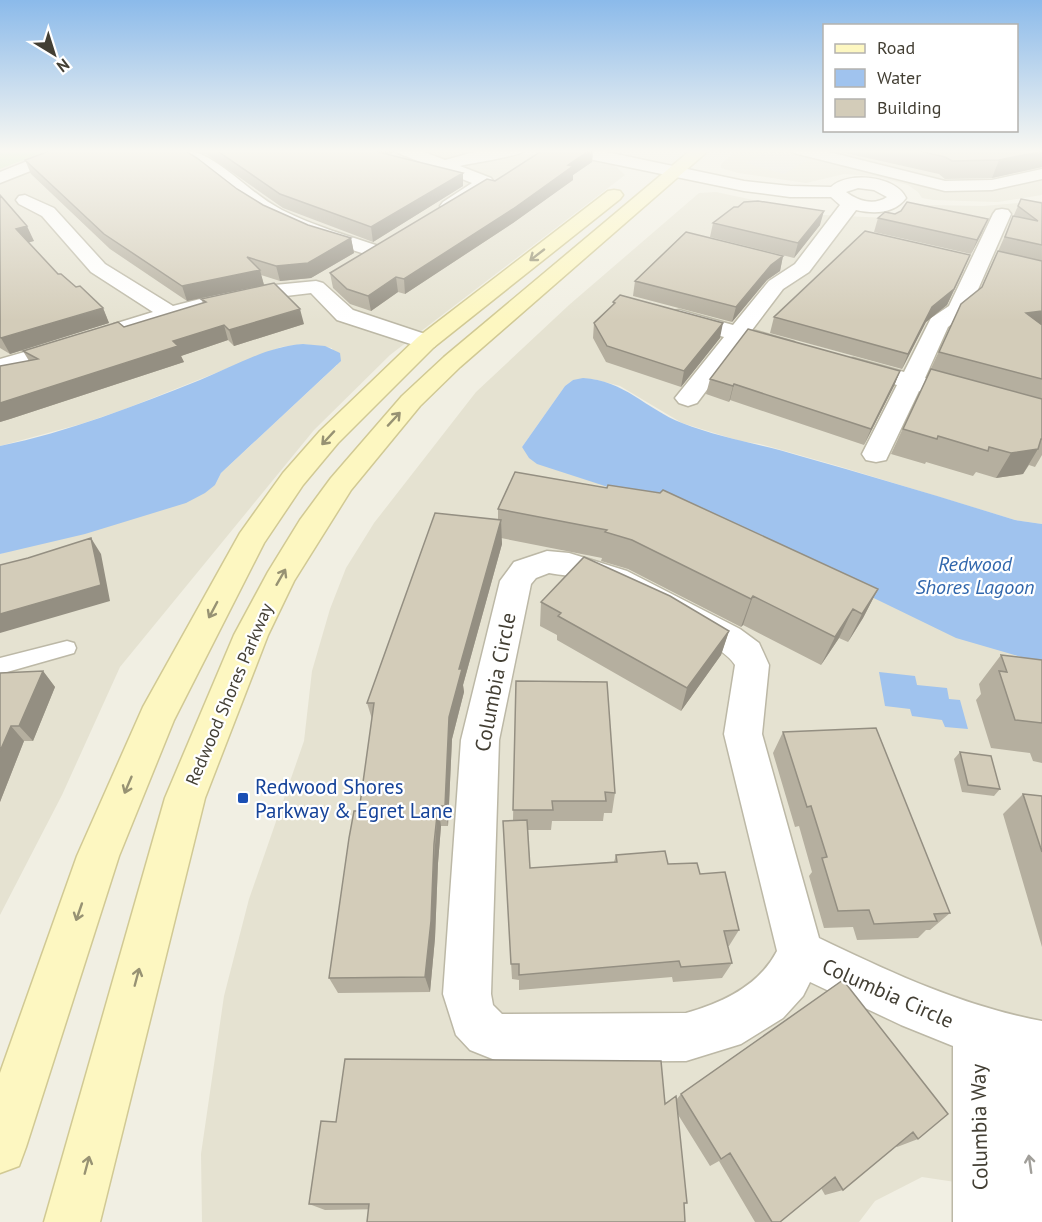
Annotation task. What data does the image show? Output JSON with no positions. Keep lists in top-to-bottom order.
{
  "streets": {
    "main road": ["Redwood Shores Parkway"],
    "street": ["Columbia Circle", "Columbia Way"]
  },
  "crossings": [
    ["Columbia Circle", "Columbia Way"]
  ],
  "water": ["Redwood Shores Lagoon"],
  "places": {
    "transit": ["Redwood Shores Parkway & Egret Lane"]
  },
  "legend": ["Road", "Water", "Building"],
  "north": "bottom right"
}
